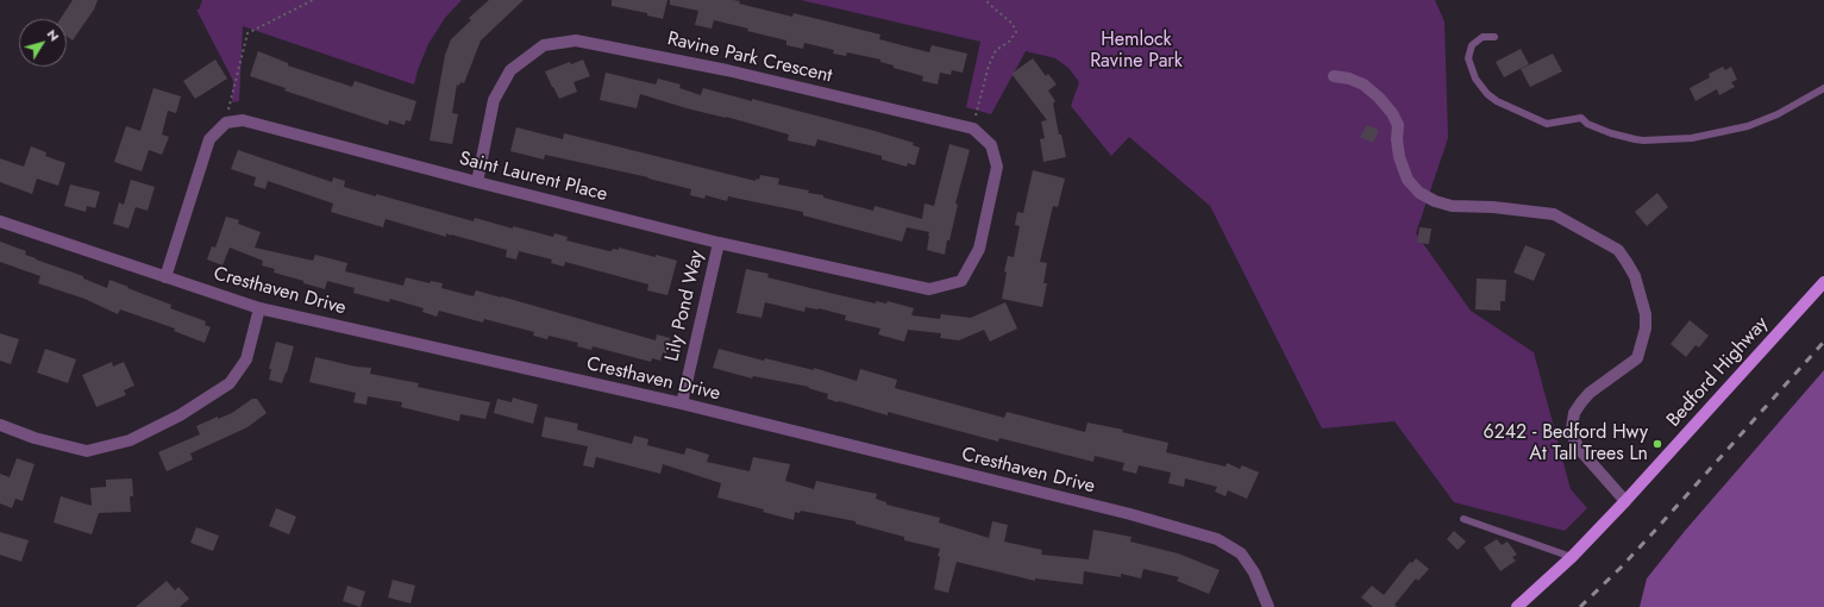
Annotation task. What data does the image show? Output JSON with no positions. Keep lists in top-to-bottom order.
{
  "streets": {
    "main road": ["Bedford Highway"],
    "street": [
      "Ravine Park Crescent",
      "Saint Laurent Place",
      "Cresthaven Drive",
      "Lily Pond Way"
    ]
  },
  "crossings": [
    ["Ravine Park Crescent", "Saint Laurent Place"],
    ["Saint Laurent Place", "Lily Pond Way"],
    ["Cresthaven Drive", "Lily Pond Way"]
  ],
  "parks": ["Hemlock Ravine Park"],
  "places": ["6242 - Bedford Hwy At Tall Trees Ln"],
  "north": "top right"
}
